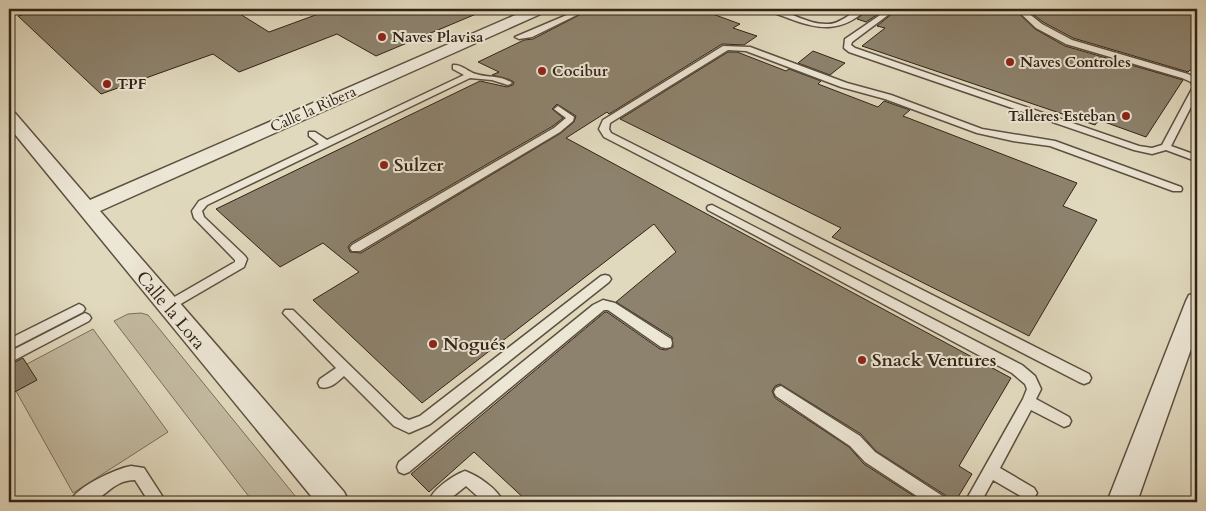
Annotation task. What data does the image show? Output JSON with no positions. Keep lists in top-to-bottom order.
{
  "streets": {
    "street": ["Calle la Ribera", "Calle la Lora"]
  },
  "crossings": [
    ["Calle la Ribera", "Calle la Lora"]
  ],
  "places": [
    "Naves Plavisa",
    "Naves Controles",
    "Cocibur",
    "TPF",
    "Talleres Esteban",
    "Sulzer",
    "Nogués",
    "Snack Ventures"
  ]
}
